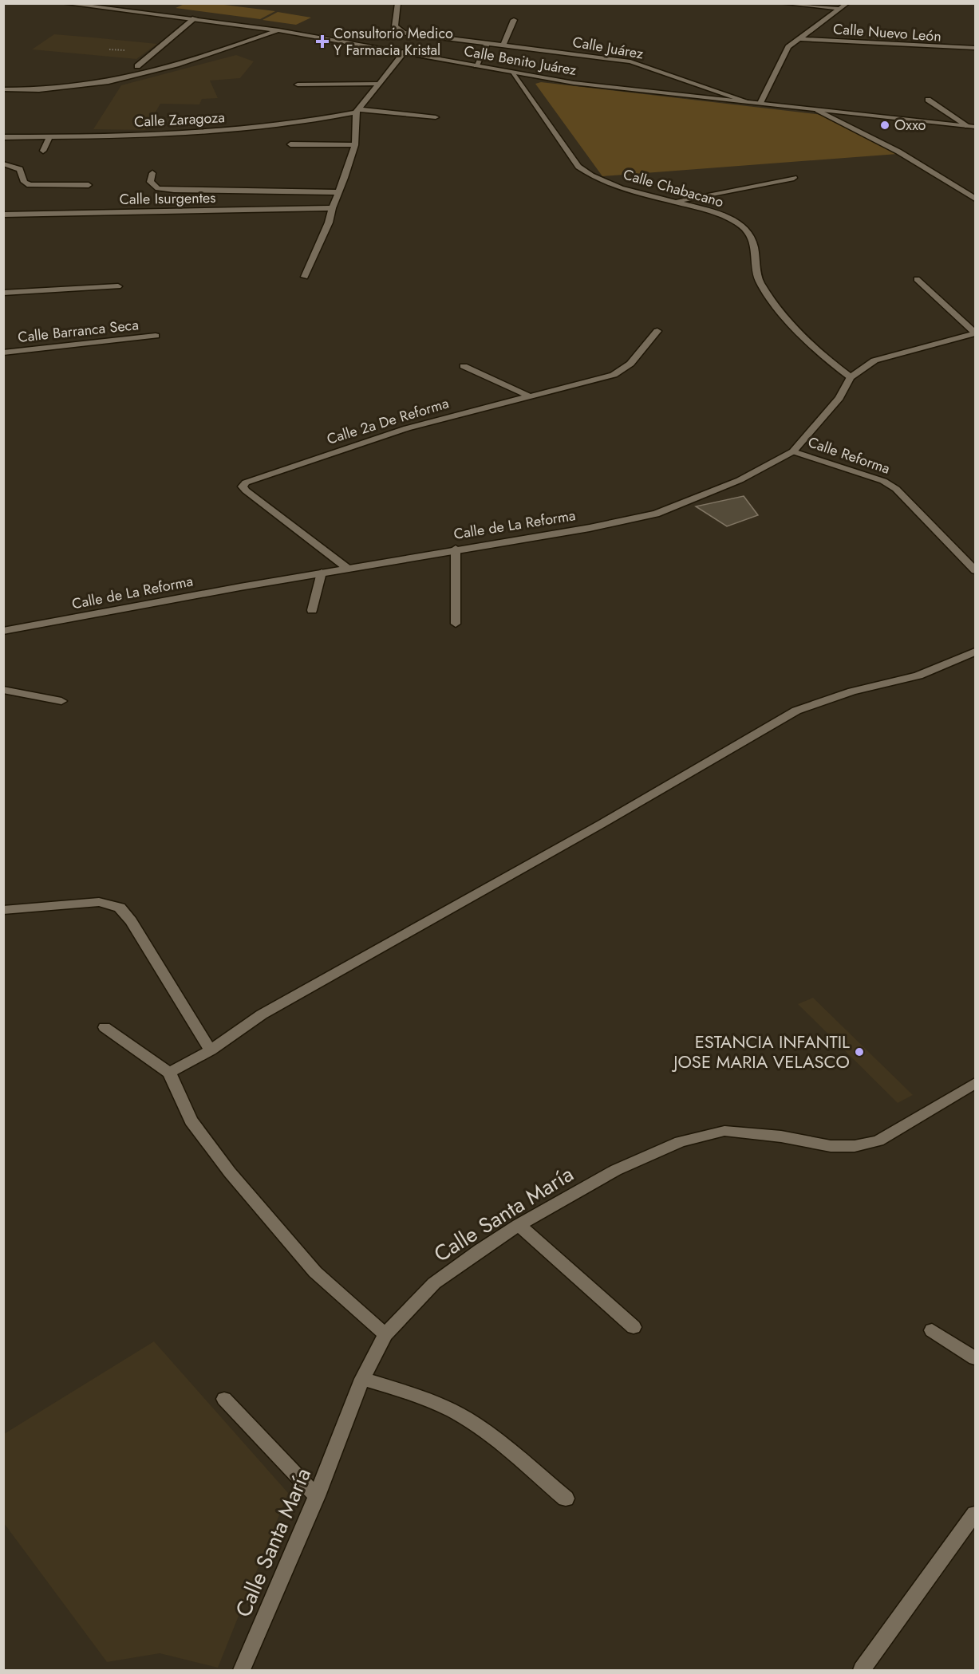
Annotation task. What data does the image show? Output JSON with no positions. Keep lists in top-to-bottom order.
{
  "streets": {
    "street": [
      "Calle Nuevo León",
      "Calle Juárez",
      "Calle Benito Juárez",
      "Calle Zaragoza",
      "Calle Chabacano",
      "Calle Isurgentes",
      "Calle Barranca Seca",
      "Calle 2a De Reforma",
      "Calle Reforma",
      "Calle de La Reforma",
      "Calle Santa María"
    ]
  },
  "crossings": [
    ["Calle Juárez", "Calle Benito Juárez"],
    ["Calle Benito Juárez", "Calle Chabacano"],
    ["Calle Chabacano", "Calle de La Reforma"],
    ["Calle 2a De Reforma", "Calle de La Reforma"],
    ["Calle Reforma", "Calle de La Reforma"]
  ],
  "places": {
    "health": ["Consultorio Medico Y Farmacia Kristal"],
    "other": ["Oxxo", "ESTANCIA INFANTIL JOSE MARIA VELASCO"]
  }
}
